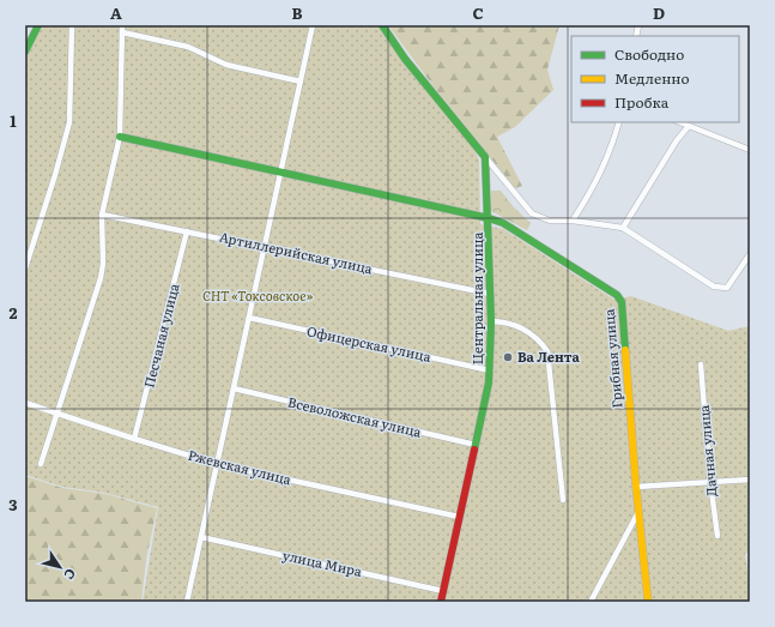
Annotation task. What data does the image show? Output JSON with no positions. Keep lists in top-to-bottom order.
{
  "streets": {
    "street": [
      "Артиллерийская улица",
      "Центральная улица",
      "Песчаная улица",
      "Офицерская улица",
      "Грибная улица",
      "Всеволожская улица",
      "Дачная улица",
      "Ржевская улица",
      "улица Мира"
    ]
  },
  "crossings": [
    ["Артиллерийская улица", "Центральная улица"],
    ["Артиллерийская улица", "Песчаная улица"],
    ["Центральная улица", "Офицерская улица"],
    ["Центральная улица", "Грибная улица"],
    ["Центральная улица", "Всеволожская улица"],
    ["Центральная улица", "Ржевская улица"],
    ["Центральная улица", "улица Мира"],
    ["Песчаная улица", "Ржевская улица"]
  ],
  "parks": ["СНТ «Токсовское»"],
  "places": ["Ва Лента"],
  "legend": ["Свободно", "Медленно", "Пробка"],
  "north": "bottom right",
  "grid": {
    "columns": [
      "A",
      "B",
      "C",
      "D"
    ],
    "rows": ["1", "2", "3"]
  }
}
